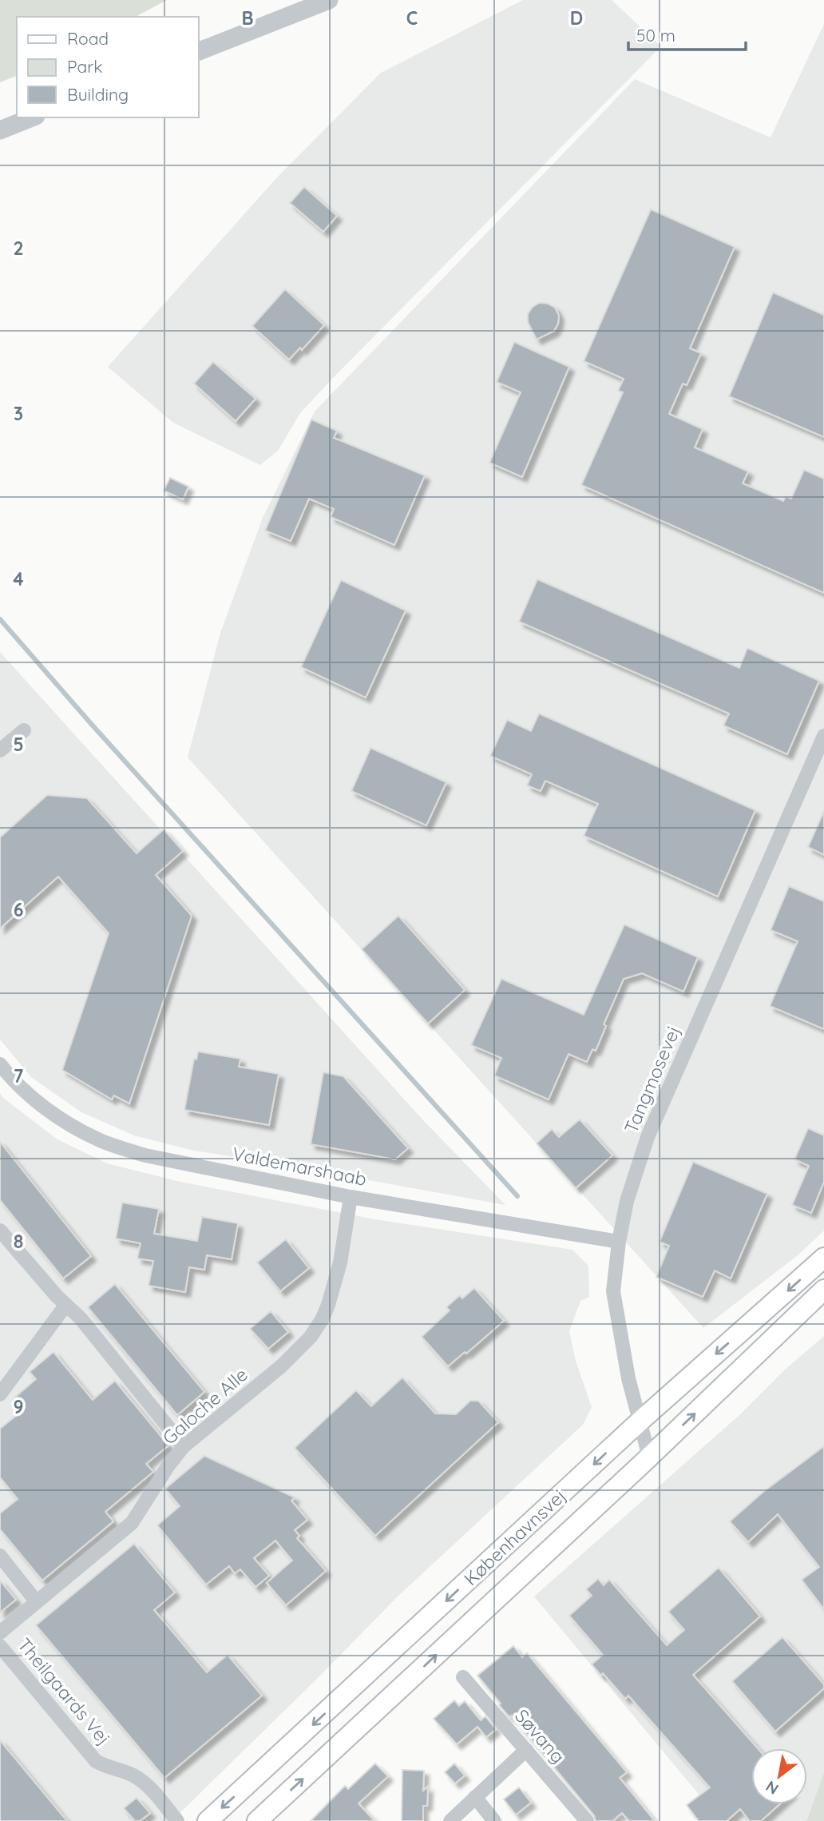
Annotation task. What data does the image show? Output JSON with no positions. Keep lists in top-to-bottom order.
{
  "streets": {
    "main road": ["Københavnsvej"],
    "street": [
      "Tangmosevej",
      "Valdemarshaab",
      "Galoche Alle",
      "Theilgaards Vej",
      "Søvang"
    ]
  },
  "crossings": [
    ["Tangmosevej", "Valdemarshaab"],
    ["Tangmosevej", "Københavnsvej"],
    ["Valdemarshaab", "Galoche Alle"]
  ],
  "legend": ["Road", "Park", "Building"],
  "scale_bar": "50 m",
  "north": "bottom left",
  "grid": {
    "columns": ["B", "C", "D"],
    "rows": [
      "2",
      "3",
      "4",
      "5",
      "6",
      "7",
      "8",
      "9"
    ]
  }
}
